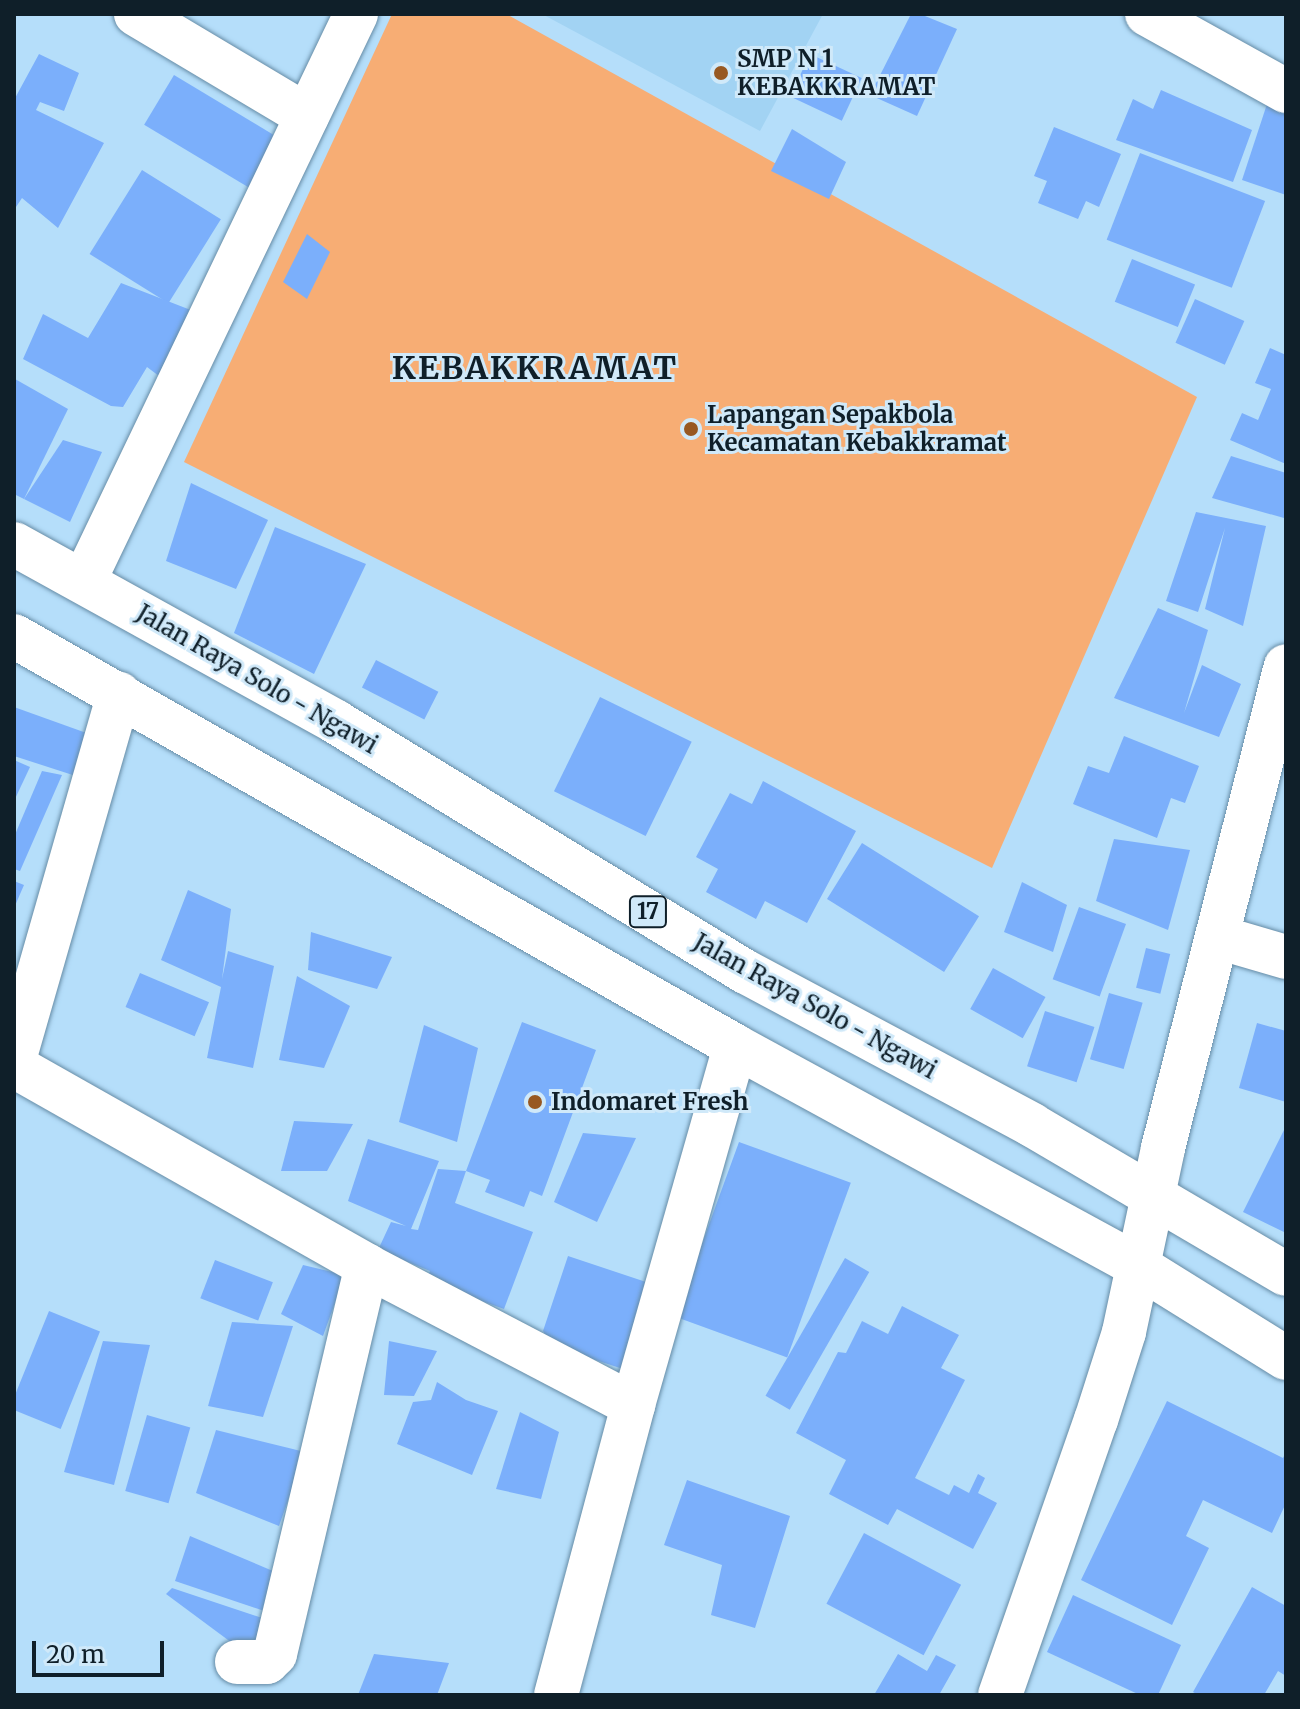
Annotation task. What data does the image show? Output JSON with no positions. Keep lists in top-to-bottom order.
{
  "streets": {
    "main road": ["Jalan Raya Solo - Ngawi", "17"]
  },
  "districts": ["KEBAKKRAMAT"],
  "places": ["SMP N 1 KEBAKKRAMAT", "Lapangan Sepakbola Kecamatan Kebakkramat", "Indomaret Fresh"],
  "scale_bar": "20 m"
}
